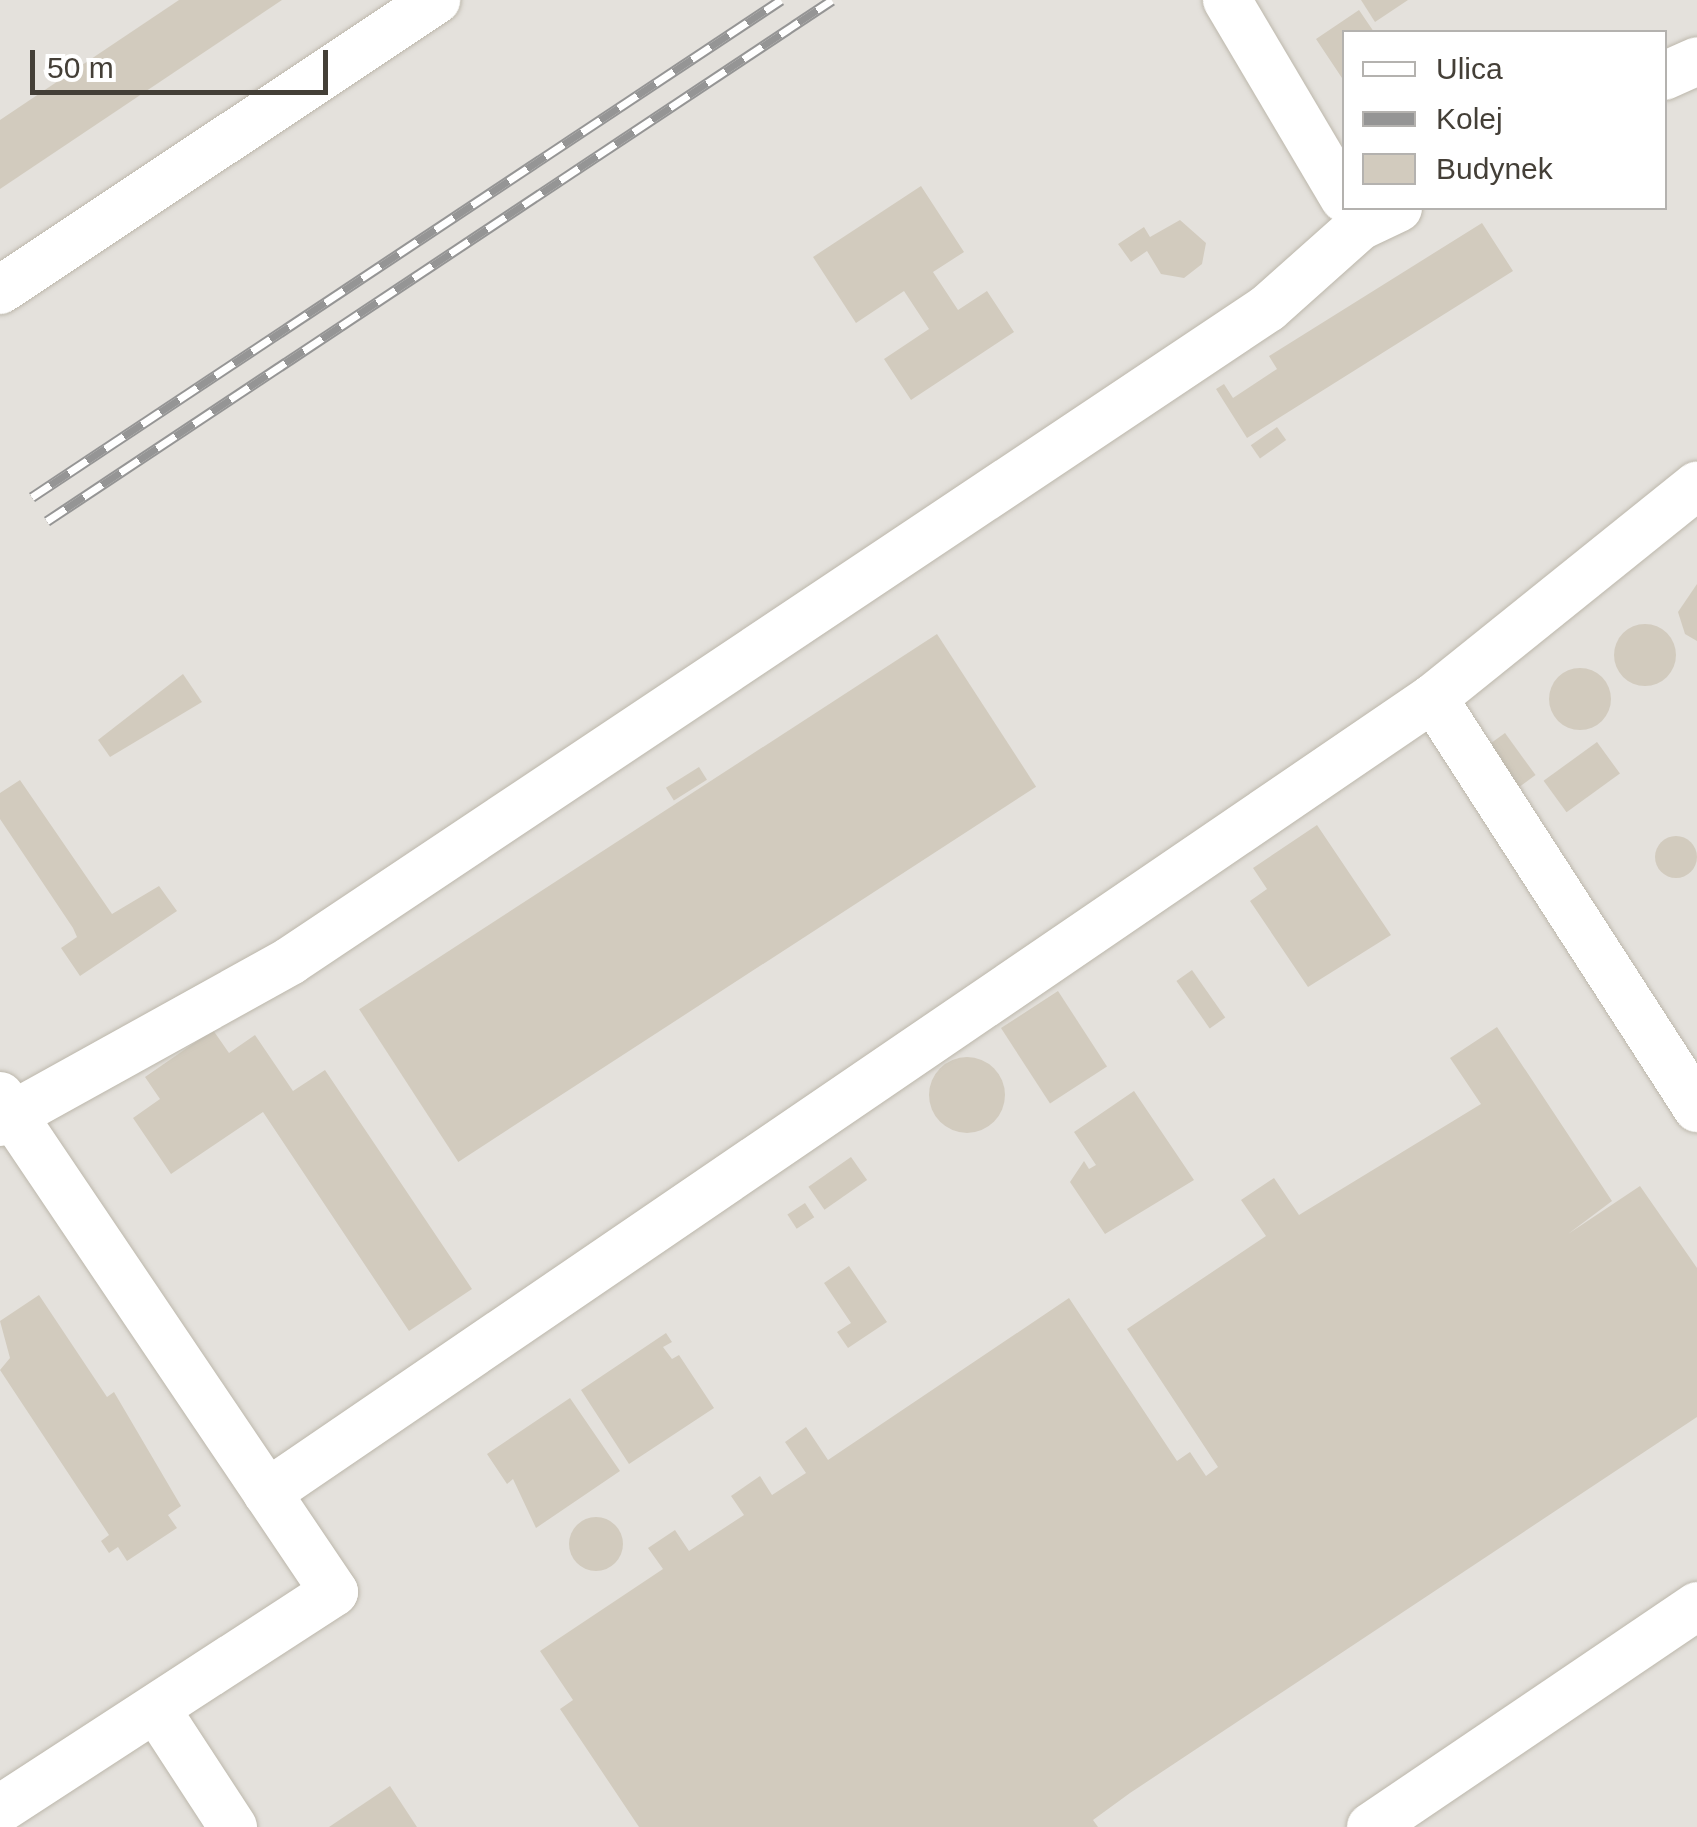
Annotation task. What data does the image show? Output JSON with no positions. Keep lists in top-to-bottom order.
{
  "legend": ["Ulica", "Kolej", "Budynek"],
  "scale_bar": "50 m"
}
